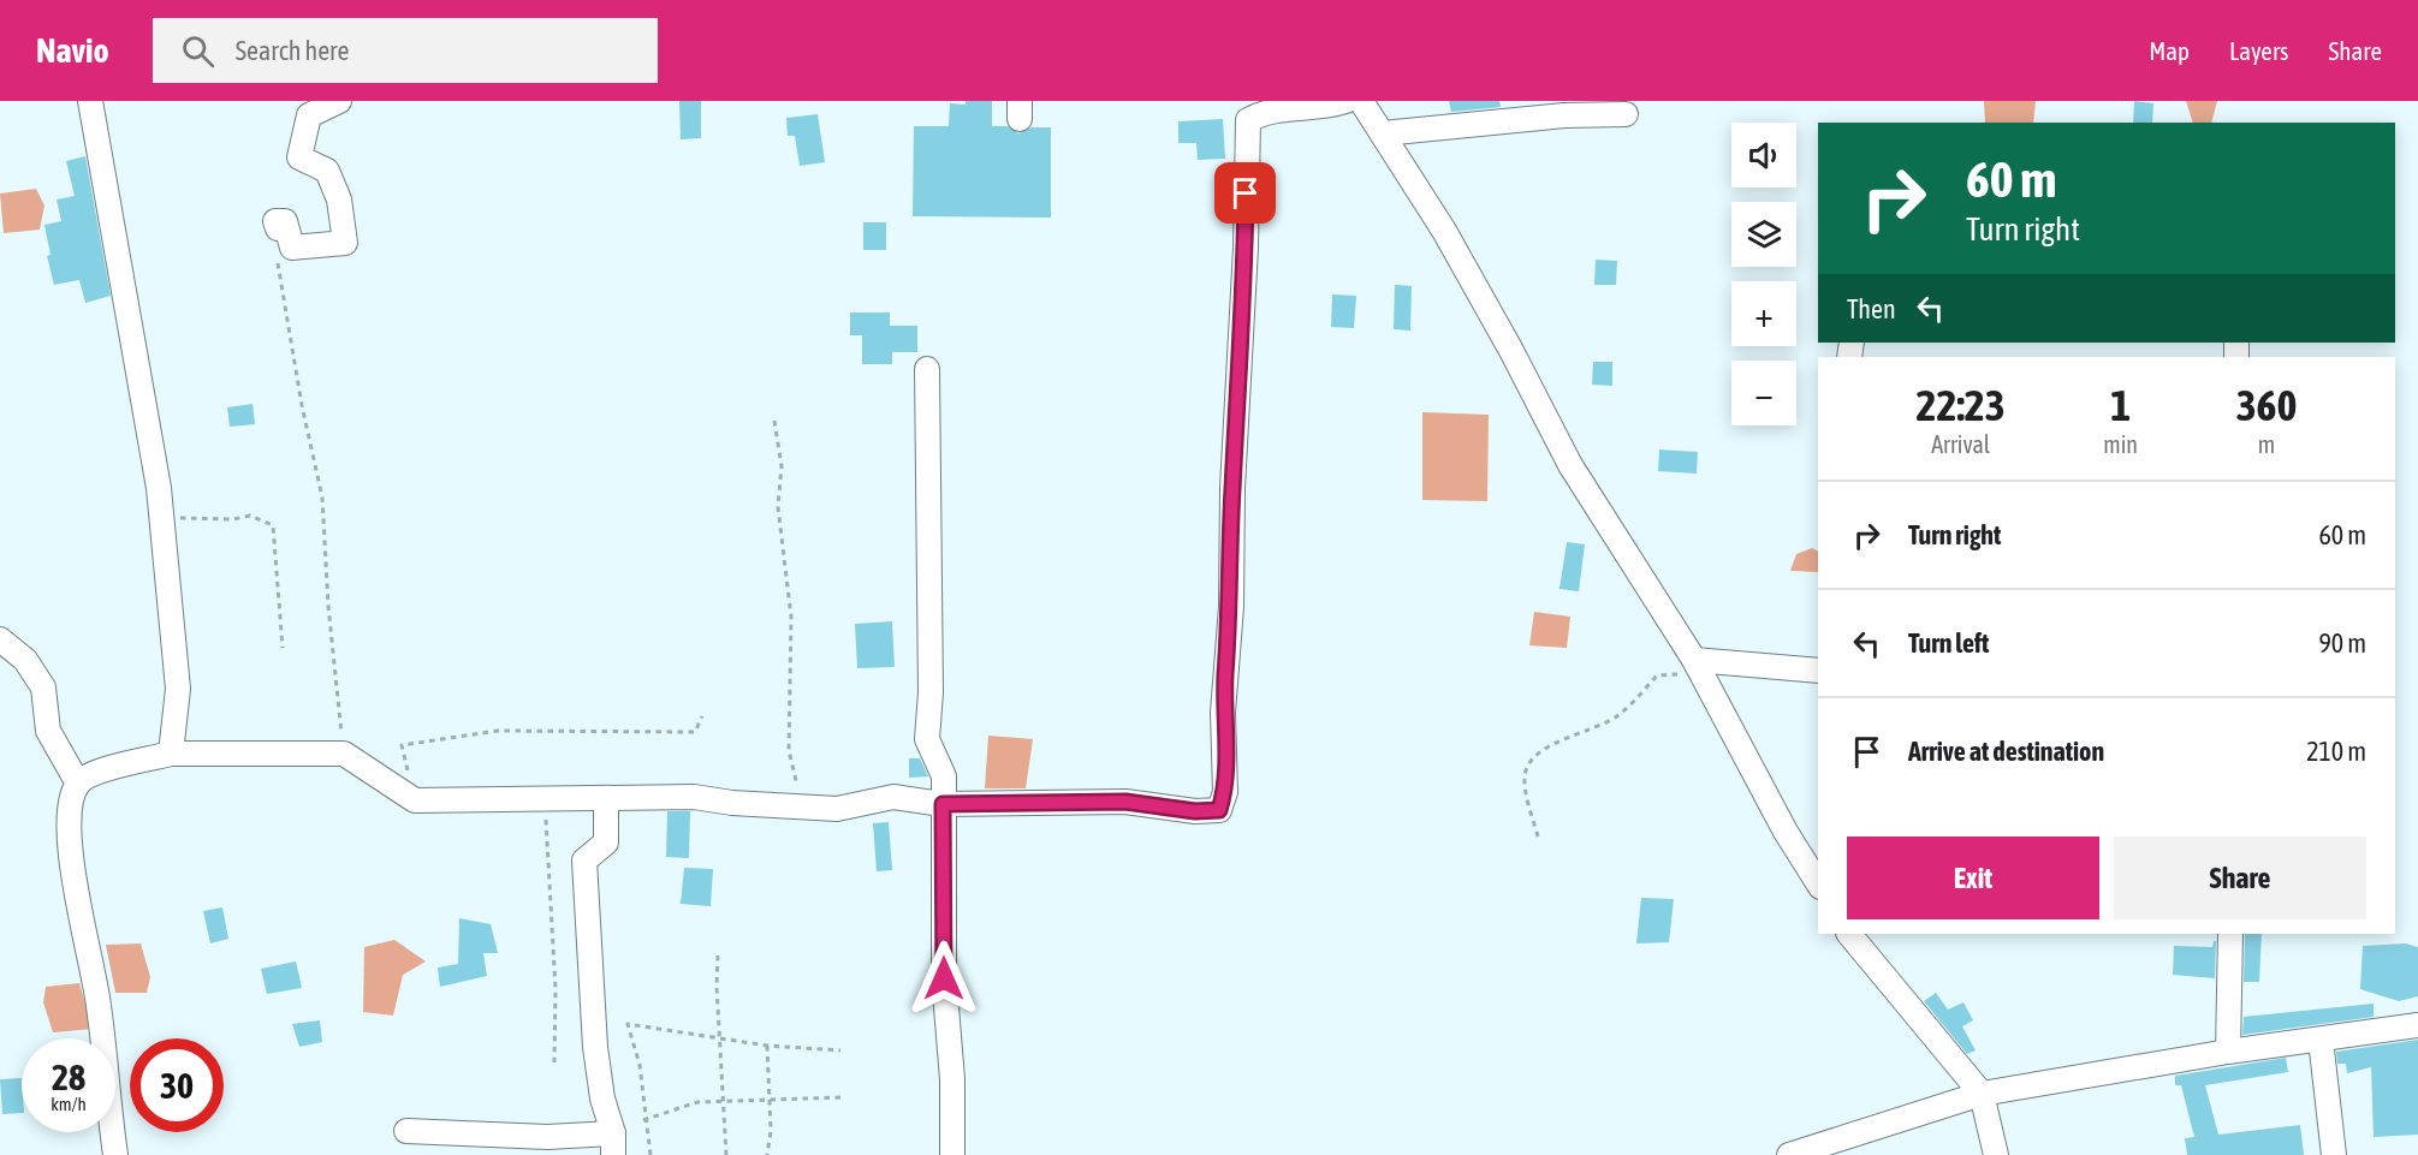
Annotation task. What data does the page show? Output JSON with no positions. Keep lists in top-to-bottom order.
{
  "page": {
    "header": "Navio",
    "search": "Search here",
    "nav": ["Map", "Layers", "Share"],
    "map_buttons": ["+", "−"],
    "turn": ["60 m", "Turn right"],
    "then": "Then",
    "eta": [
      "22:23",
      "Arrival",
      "1",
      "min",
      "360",
      "m"
    ],
    "list": [
      {
        "name": "Turn right",
        "value": "60 m"
      },
      {
        "name": "Turn left",
        "value": "90 m"
      },
      {
        "name": "Arrive at destination",
        "value": "210 m"
      }
    ],
    "buttons": ["Exit", "Share"],
    "speed": "28 km/h",
    "limit": "30"
  }
}
